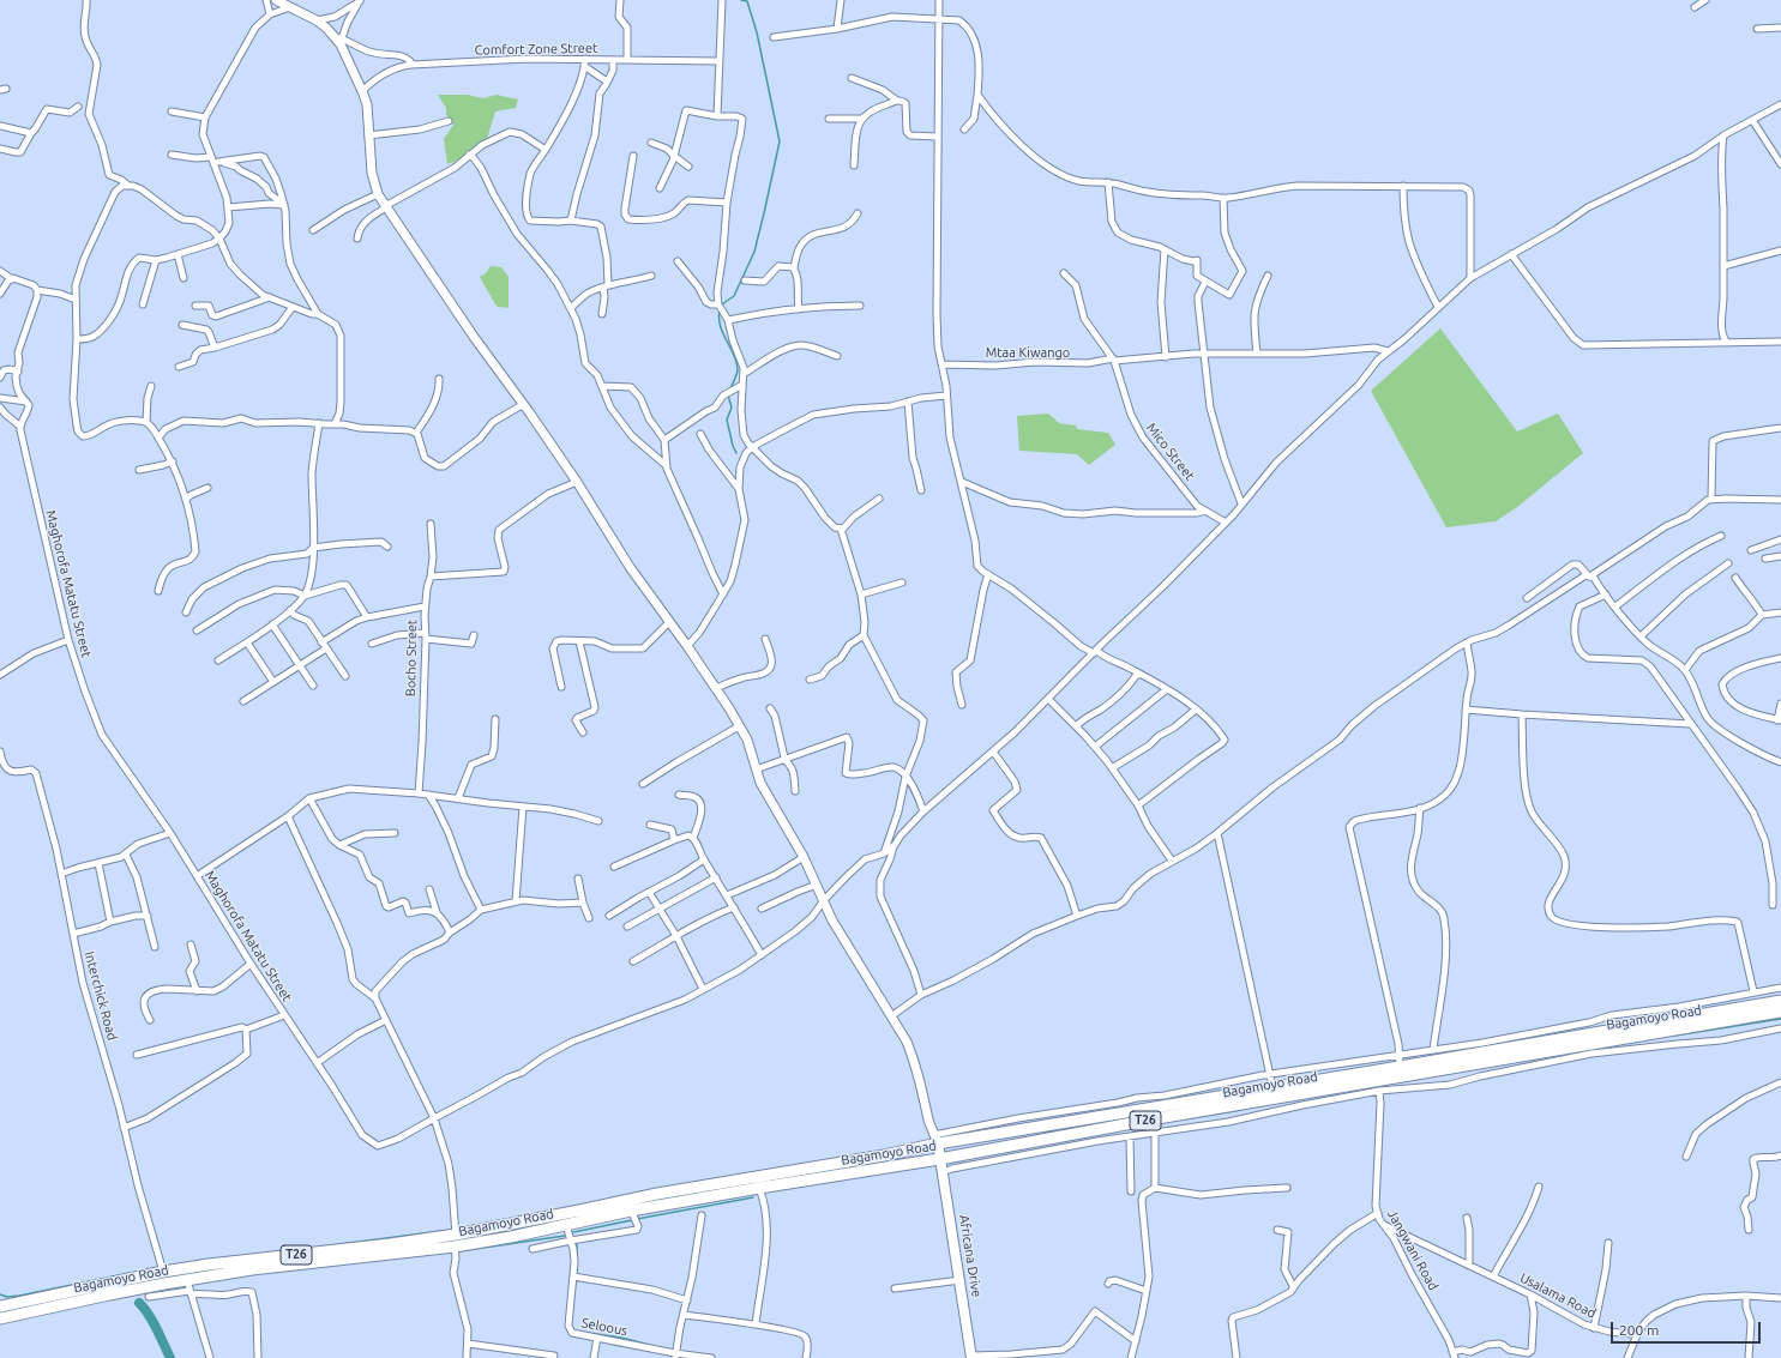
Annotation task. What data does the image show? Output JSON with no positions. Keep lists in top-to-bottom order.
{
  "streets": {
    "highway": ["Bagamoyo Road", "T26"],
    "main road": ["Africana Drive"],
    "street": [
      "Comfort Zone Street",
      "Mtaa Kiwango",
      "Mico Street",
      "Maghorofa Matatu Street",
      "Bocho Street",
      "Interchick Road",
      "Jangwani Road",
      "Usalama Road",
      "Seloous"
    ]
  },
  "crossings": [
    ["Mtaa Kiwango", "Mico Street"],
    ["Interchick Road", "Bagamoyo Road"],
    ["Bagamoyo Road", "Africana Drive"],
    ["Bagamoyo Road", "Seloous"],
    ["Jangwani Road", "Usalama Road"]
  ],
  "scale_bar": "200 m"
}
